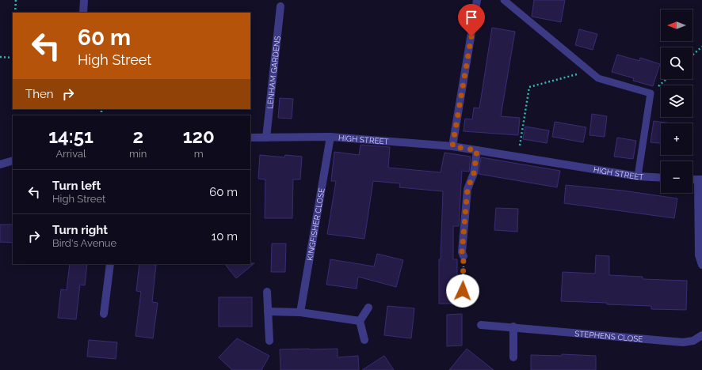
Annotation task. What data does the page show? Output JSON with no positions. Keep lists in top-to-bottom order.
{
  "streets": {
    "street": [
      "LENHAM GARDENS",
      "HIGH STREET",
      "KINGFISHER CLOSE",
      "STEPHENS CLOSE"
    ]
  },
  "crossings": [
    ["LENHAM GARDENS", "HIGH STREET"],
    ["HIGH STREET", "KINGFISHER CLOSE"]
  ],
  "north": "left",
  "page": {
    "map_buttons": ["+", "−"],
    "turn": ["60 m", "High Street"],
    "then": "Then",
    "eta": [
      "14:51",
      "Arrival",
      "2",
      "min",
      "120",
      "m"
    ],
    "list": [
      {
        "name": "Turn left",
        "note": "High Street",
        "value": "60 m"
      },
      {
        "name": "Turn right",
        "note": "Bird's Avenue",
        "value": "10 m"
      }
    ]
  }
}
